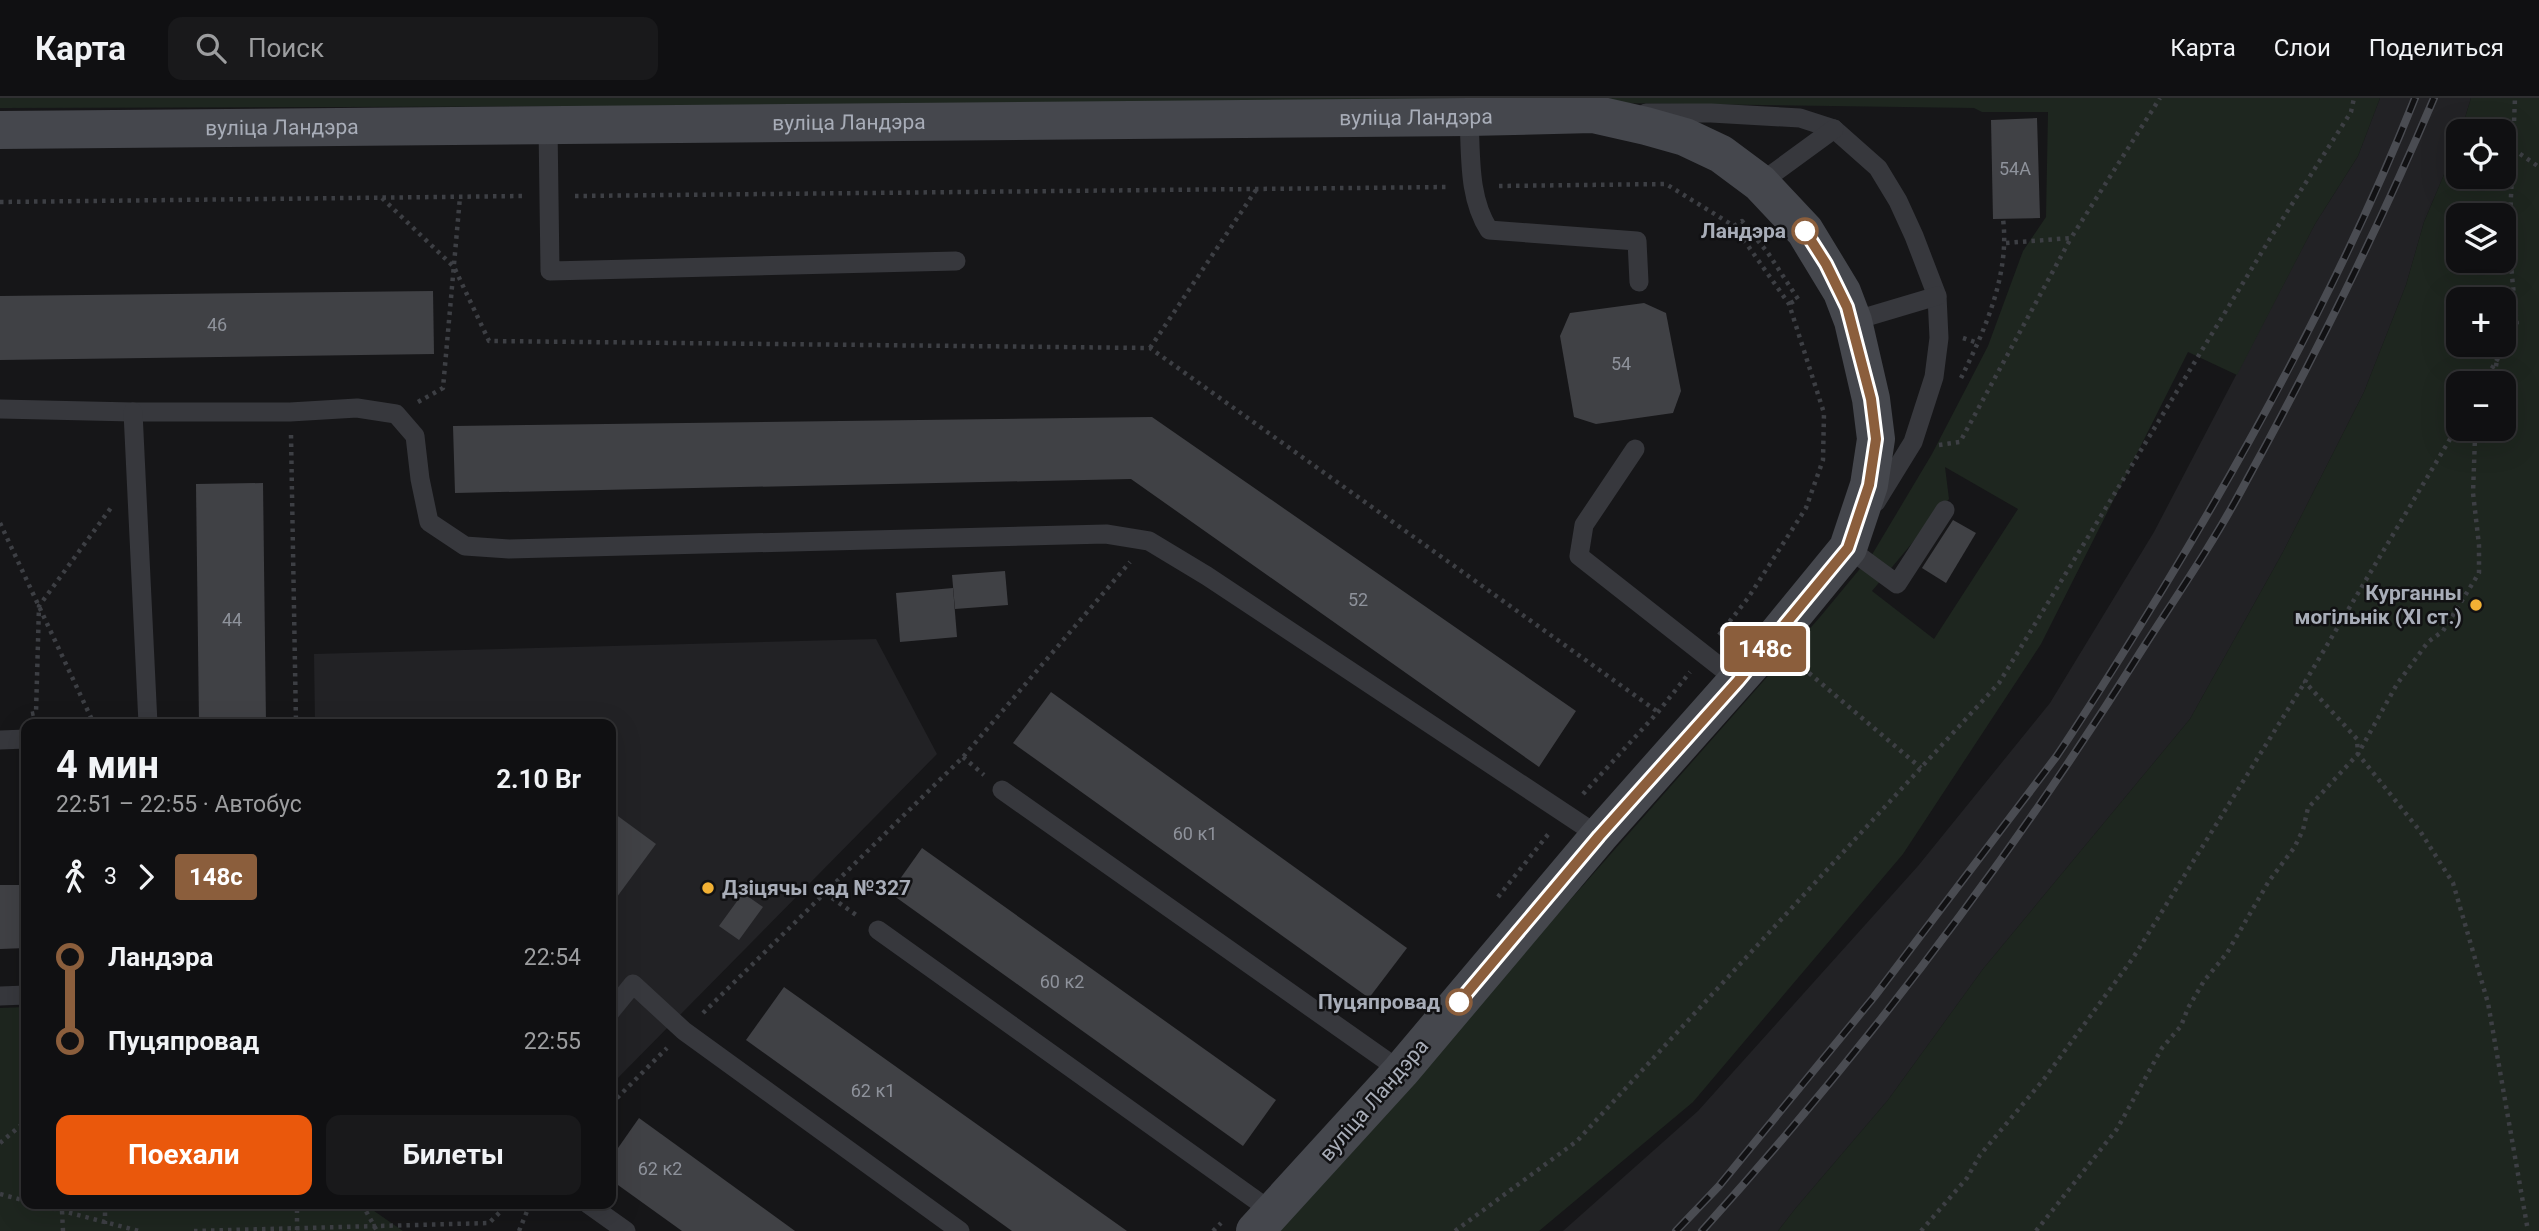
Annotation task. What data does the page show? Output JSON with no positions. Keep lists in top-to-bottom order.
{
  "streets": {
    "street": ["вуліца Ландэра"]
  },
  "places": [
    "Ландэра",
    "Курганны могільнік (XI ст.)",
    "Дзіцячы сад №327",
    "Пуцяпровад"
  ],
  "lines": ["bus line 148с"],
  "house_numbers": [
    "54А",
    "46",
    "54",
    "52",
    "44",
    "60 к1",
    "60 к2",
    "62 к1",
    "62 к2"
  ],
  "page": {
    "header": "Карта",
    "search": "Поиск",
    "nav": ["Карта", "Слои", "Поделиться"],
    "on_map": "148с",
    "map_buttons": ["+", "−"],
    "heading": ["4 мин", "22:51 – 22:55 · Автобус", "2.10 Br"],
    "legs": ["3", "148с"],
    "list": [
      {
        "name": "Ландэра",
        "value": "22:54"
      },
      {
        "name": "Пуцяпровад",
        "value": "22:55"
      }
    ],
    "buttons": ["Поехали", "Билеты"]
  }
}
